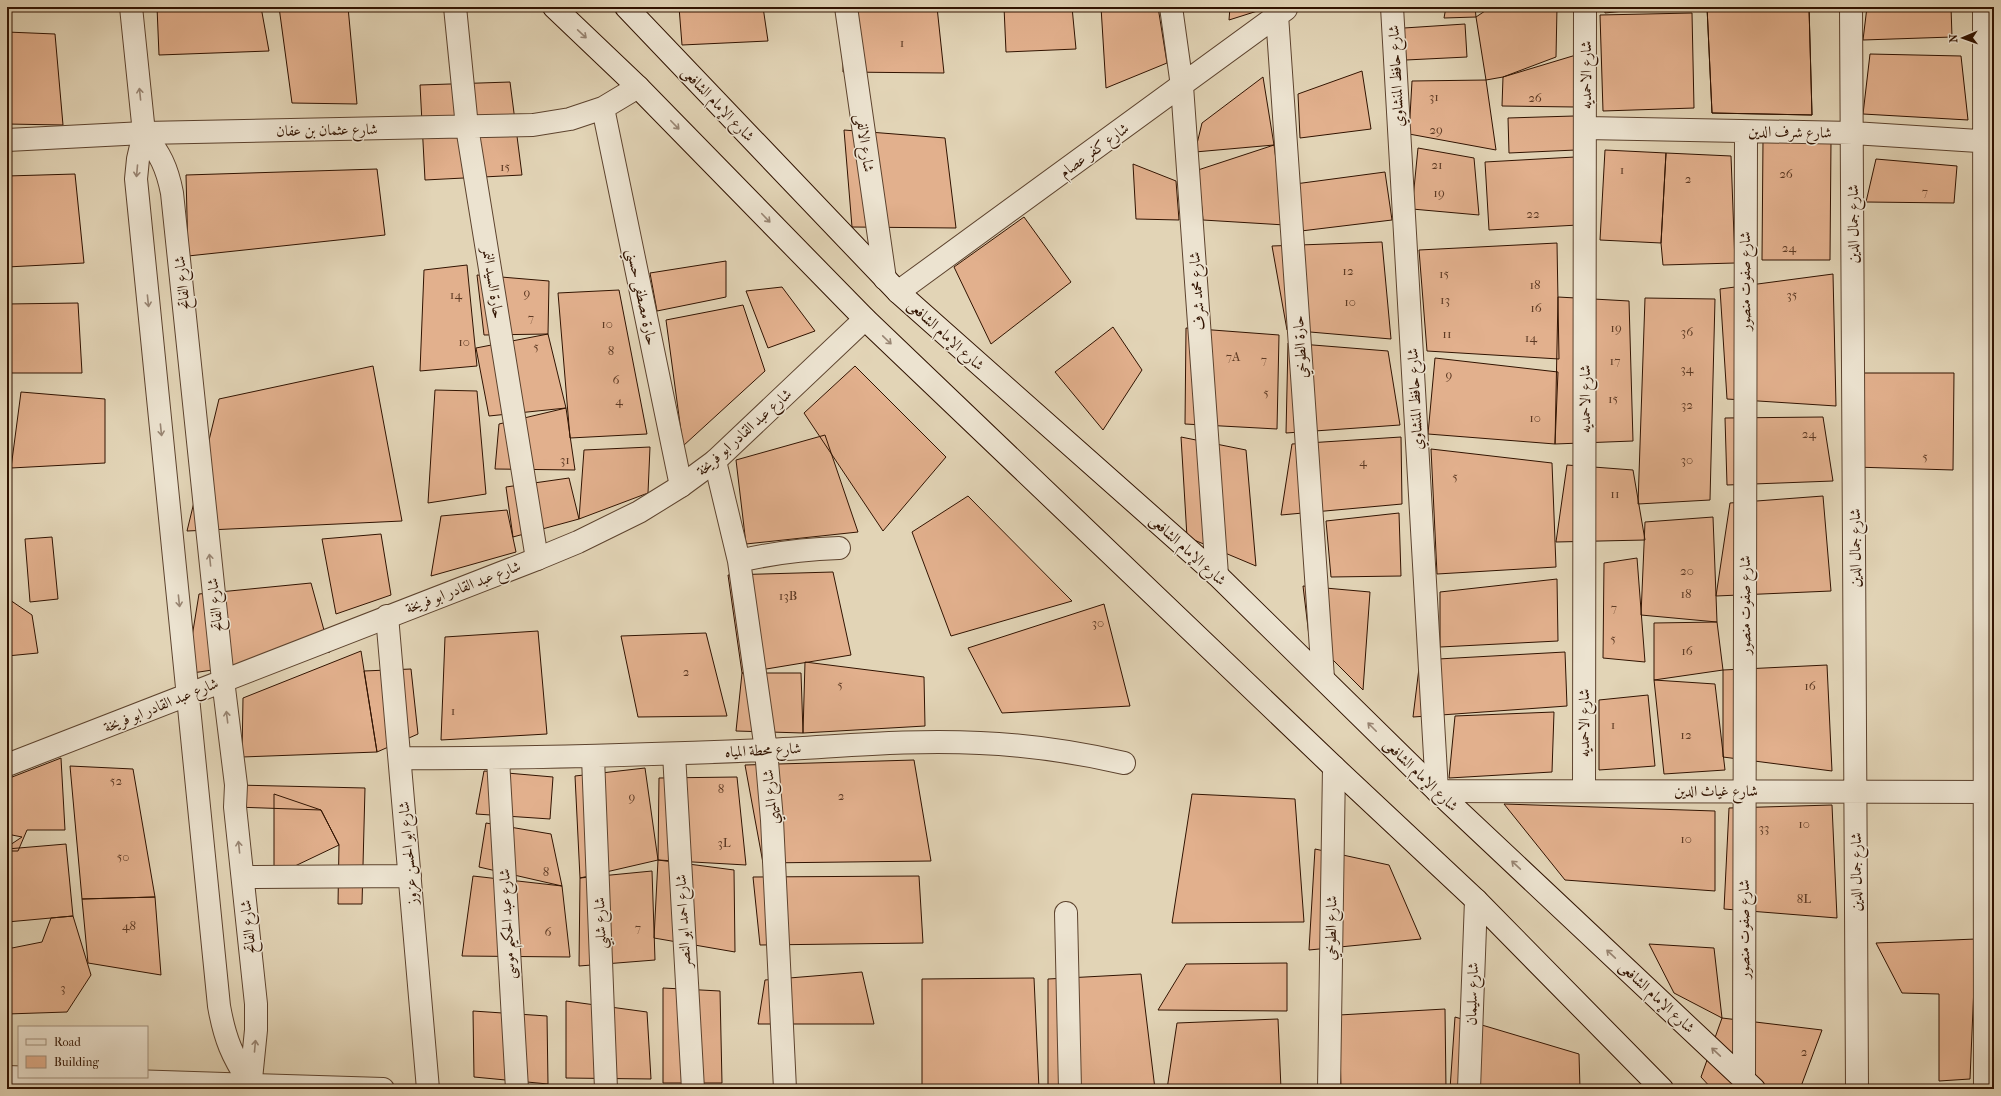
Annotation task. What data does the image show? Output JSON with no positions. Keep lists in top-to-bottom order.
{
  "streets": {
    "street": [
      "شارع الاحمديه",
      "شارع حافظ المنشاوي",
      "شارع الإمام الشافعى",
      "شارع عثمان بن عفان",
      "شارع شرف الدين",
      "شارع الالفى",
      "شارع كفر عصام",
      "شارع جمال الدين",
      "شارع صفوت منصور",
      "شارع الفاتح",
      "حارة السيد النمر",
      "شارع محمد شرف",
      "حارة مصطفى حسني",
      "حارة الطوخي",
      "شارع عبد القادر ابو فريخة",
      "شارع محطة المياه",
      "شارع غياث الدين",
      "شارع الميهي",
      "شارع ابو الحسن عزوز",
      "شارع احمد ابو النصر",
      "شارع شلبي",
      "شارع عبد الحكيم موسى",
      "شارع الطوخي",
      "شارع سليمان"
    ]
  },
  "crossings": [
    ["شارع الاحمديه", "شارع شرف الدين"],
    ["شارع الاحمديه", "شارع غياث الدين"],
    ["شارع حافظ المنشاوي", "شارع الإمام الشافعى"],
    ["شارع حافظ المنشاوي", "شارع غياث الدين"],
    ["شارع الإمام الشافعى", "شارع الالفى"],
    ["شارع الإمام الشافعى", "شارع كفر عصام"],
    ["شارع الإمام الشافعى", "شارع صفوت منصور"],
    ["شارع الإمام الشافعى", "شارع محمد شرف"],
    ["شارع الإمام الشافعى", "حارة الطوخي"],
    ["شارع الإمام الشافعى", "شارع غياث الدين"],
    ["شارع عثمان بن عفان", "شارع الفاتح"],
    ["شارع عثمان بن عفان", "حارة السيد النمر"],
    ["شارع عثمان بن عفان", "حارة مصطفى حسني"],
    ["شارع شرف الدين", "شارع جمال الدين"],
    ["شارع شرف الدين", "شارع صفوت منصور"],
    ["شارع الالفى", "شارع كفر عصام"],
    ["شارع كفر عصام", "شارع محمد شرف"],
    ["شارع كفر عصام", "حارة الطوخي"],
    ["شارع جمال الدين", "شارع غياث الدين"],
    ["شارع صفوت منصور", "شارع غياث الدين"],
    ["شارع الفاتح", "شارع عبد القادر ابو فريخة"],
    ["حارة السيد النمر", "شارع عبد القادر ابو فريخة"],
    ["حارة مصطفى حسني", "شارع عبد القادر ابو فريخة"],
    ["شارع عبد القادر ابو فريخة", "شارع الميهي"],
    ["شارع عبد القادر ابو فريخة", "شارع ابو الحسن عزوز"],
    ["شارع محطة المياه", "شارع الميهي"],
    ["شارع محطة المياه", "شارع ابو الحسن عزوز"],
    ["شارع محطة المياه", "شارع احمد ابو النصر"],
    ["شارع محطة المياه", "شارع شلبي"],
    ["شارع محطة المياه", "شارع عبد الحكيم موسى"]
  ],
  "house_numbers": [
    "1",
    "31",
    "26",
    "29",
    "21",
    "15",
    "1",
    "26",
    "2",
    "7",
    "19",
    "22",
    "24",
    "12",
    "15",
    "18",
    "9",
    "14",
    "35",
    "13",
    "10",
    "16",
    "7",
    "10",
    "19",
    "36",
    "11",
    "14",
    "10",
    "5",
    "8",
    "7A",
    "7",
    "17",
    "34",
    "9",
    "6",
    "5",
    "15",
    "4",
    "32",
    "10",
    "24",
    "5",
    "31",
    "30",
    "4",
    "5",
    "11",
    "20",
    "18",
    "13B",
    "7",
    "30",
    "5",
    "16",
    "2",
    "5",
    "16",
    "1",
    "1",
    "12",
    "52",
    "8",
    "2",
    "9",
    "10",
    "33",
    "10",
    "3L",
    "50",
    "8",
    "8L",
    "48",
    "7",
    "6",
    "3",
    "2"
  ],
  "legend": ["Road", "Building"],
  "north": "left"
}
